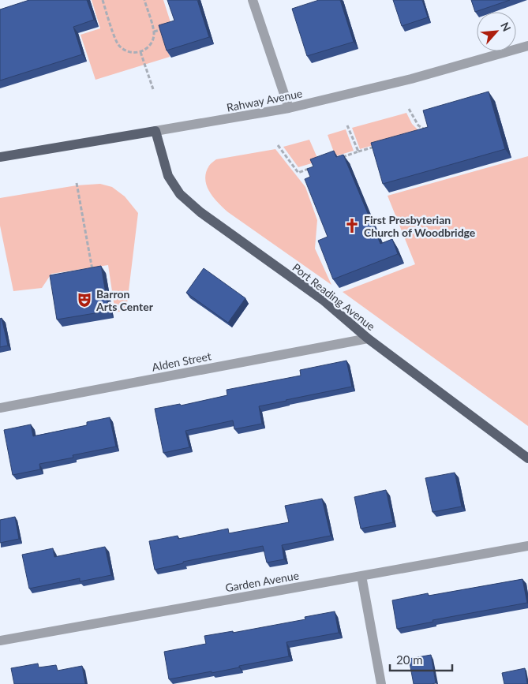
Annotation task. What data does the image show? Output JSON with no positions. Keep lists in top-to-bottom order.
{
  "streets": {
    "main road": ["Rahway Avenue", "Port Reading Avenue"],
    "street": ["Alden Street", "Garden Avenue"]
  },
  "crossings": [
    ["Rahway Avenue", "Port Reading Avenue"],
    ["Port Reading Avenue", "Alden Street"]
  ],
  "places": {
    "church": ["First Presbyterian Church of Woodbridge"],
    "theatre": ["Barron Arts Center"]
  },
  "scale_bar": "20 m",
  "north": "top right"
}
